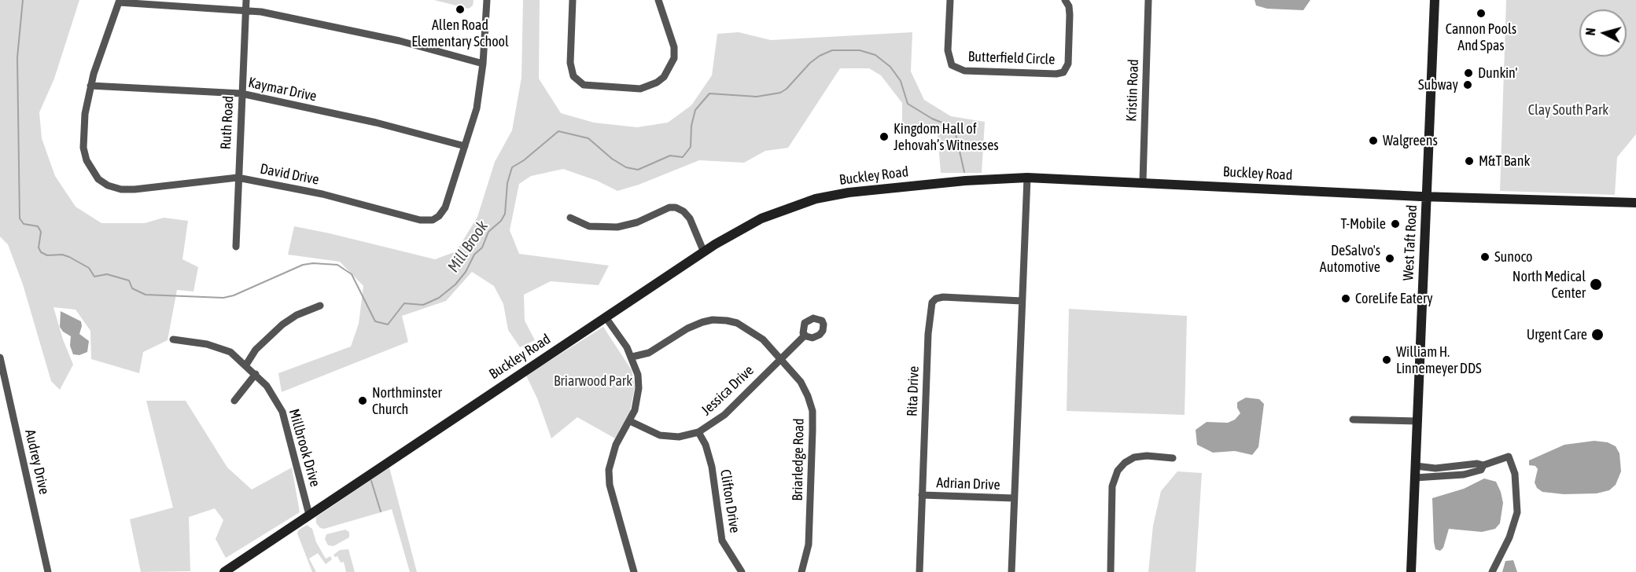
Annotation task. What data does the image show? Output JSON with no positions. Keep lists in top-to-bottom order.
{
  "streets": {
    "street": [
      "Butterfield Circle",
      "Kaymar Drive",
      "Kristin Road",
      "Ruth Road",
      "Buckley Road",
      "David Drive",
      "West Taft Road",
      "Jessica Drive",
      "Rita Drive",
      "Millbrook Drive",
      "Briarledge Road",
      "Audrey Drive",
      "Adrian Drive",
      "Clifton Drive"
    ]
  },
  "crossings": [
    ["Kaymar Drive", "Ruth Road"],
    ["Kaymar Drive", "David Drive"],
    ["Kristin Road", "Buckley Road"],
    ["Ruth Road", "David Drive"],
    ["Buckley Road", "West Taft Road"],
    ["Buckley Road", "Millbrook Drive"],
    ["Jessica Drive", "Briarledge Road"],
    ["Jessica Drive", "Clifton Drive"],
    ["Rita Drive", "Adrian Drive"]
  ],
  "water": ["Mill Brook"],
  "parks": ["Clay South Park", "Briarwood Park"],
  "places": [
    "Allen Road Elementary School",
    "Cannon Pools And Spas",
    "Dunkin'",
    "Subway",
    "Kingdom Hall of Jehovah’s Witnesses",
    "Walgreens",
    "M&T Bank",
    "T-Mobile",
    "Sunoco",
    "DeSalvo's Automotive",
    "North Medical Center",
    "CoreLife Eatery",
    "Urgent Care",
    "William H. Linnemeyer DDS",
    "Northminster Church"
  ],
  "north": "left"
}
